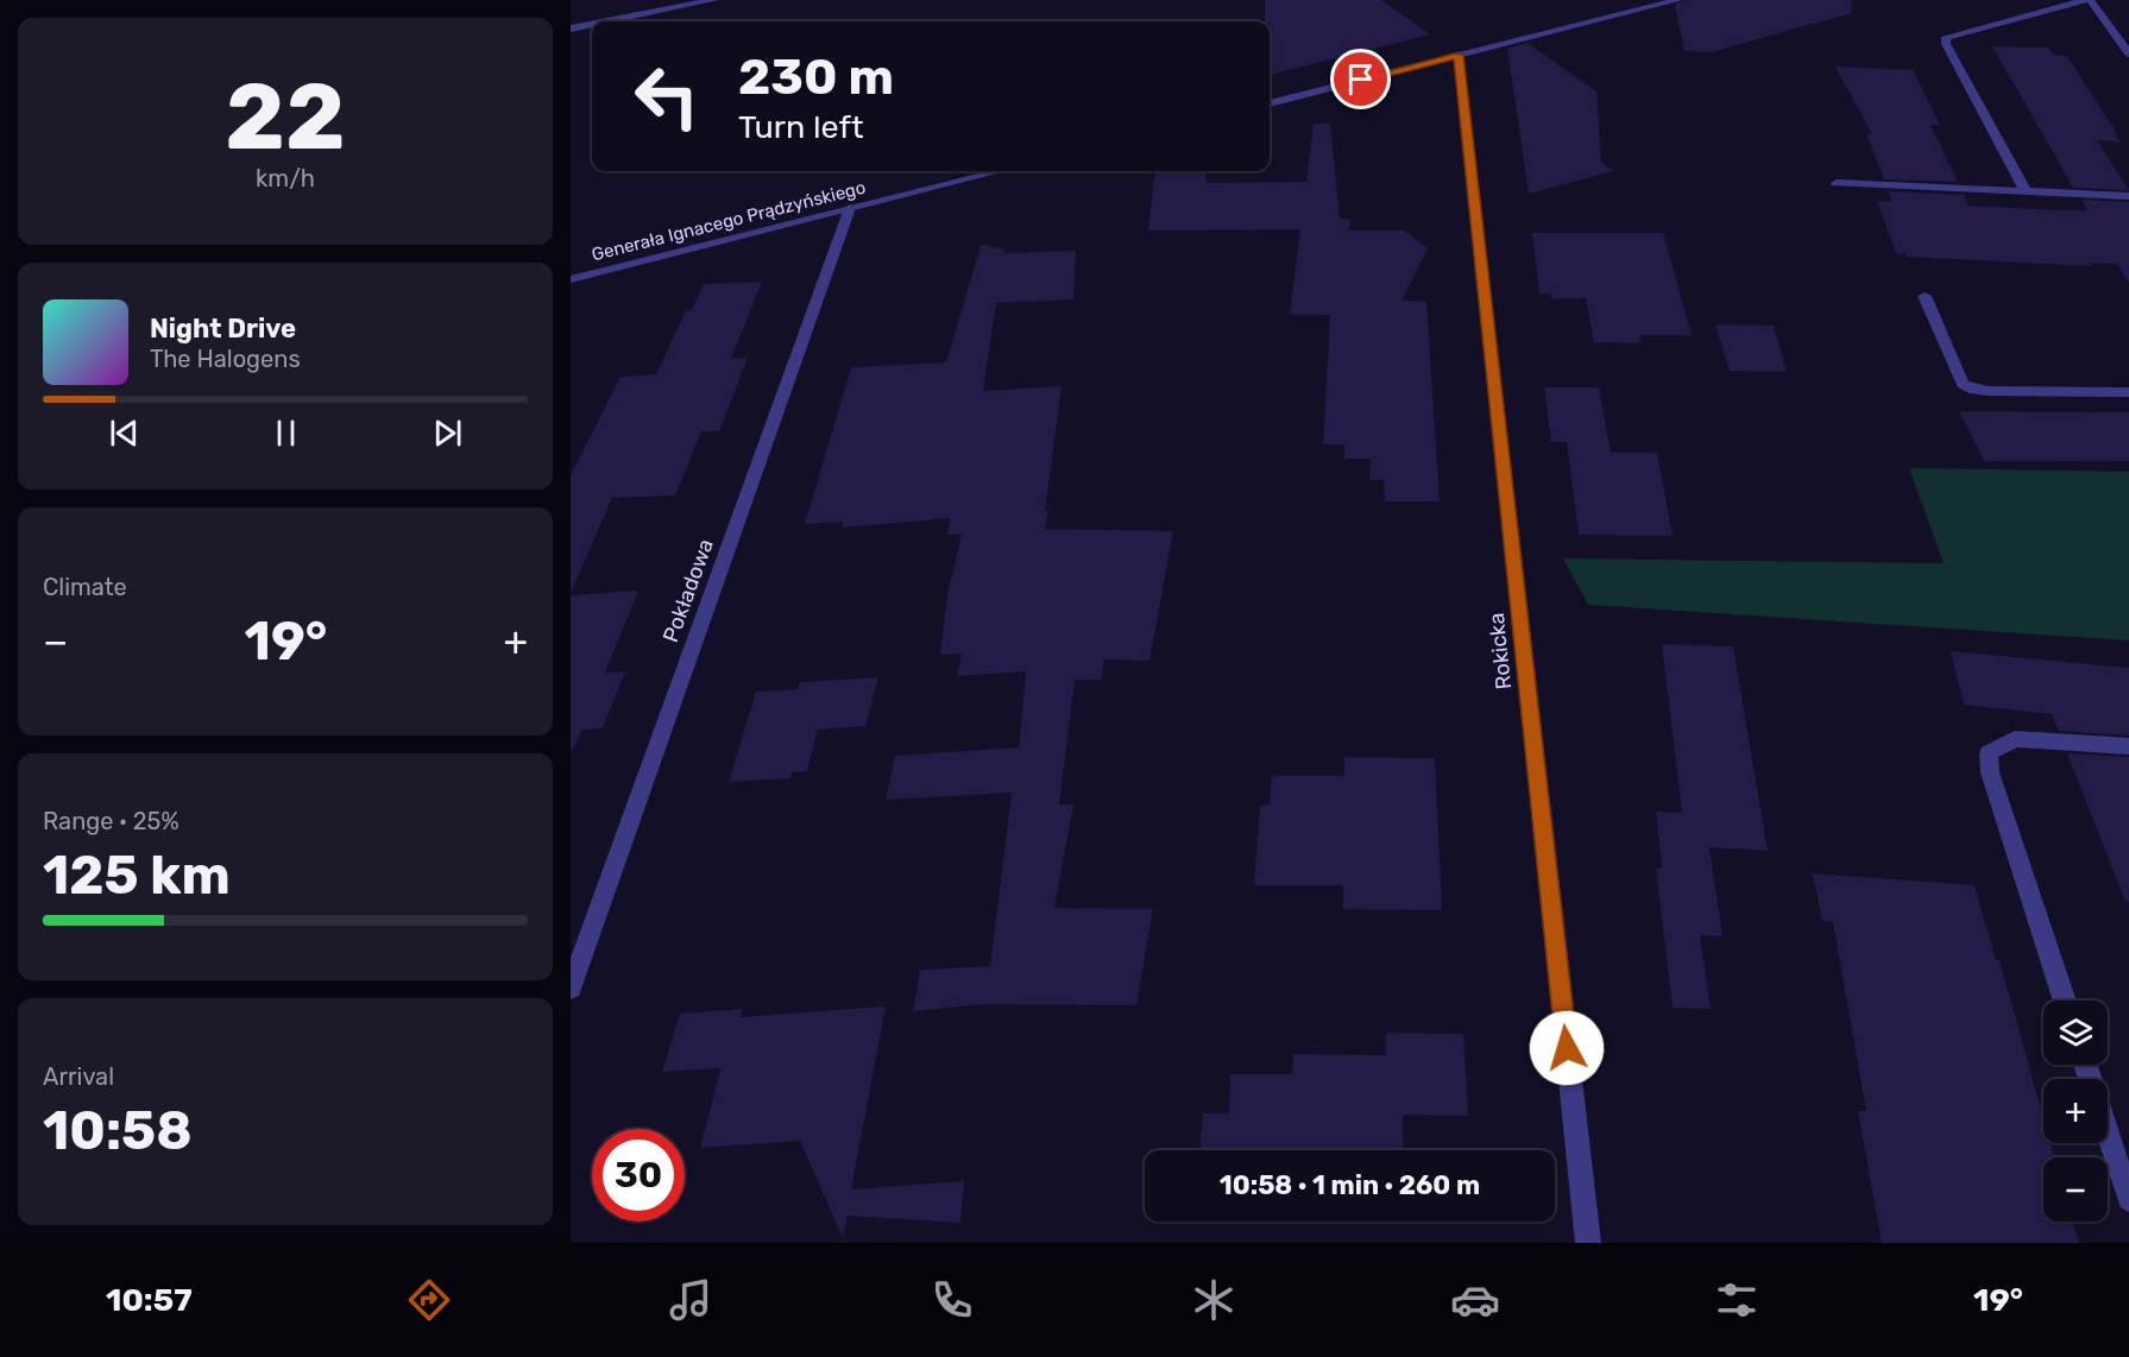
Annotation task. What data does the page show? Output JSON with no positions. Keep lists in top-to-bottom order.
{
  "streets": {
    "street": ["Generała Ignacego Prądzyńskiego", "Pokładowa", "Rokicka"]
  },
  "crossings": [
    ["Generała Ignacego Prądzyńskiego", "Pokładowa"]
  ],
  "page": {
    "tile": [
      ["22", "km/h"],
      "Climate",
      ["Range · 25%", "125 km"],
      ["Arrival", "10:58"]
    ],
    "turn": ["230 m", "Turn left"],
    "song": ["Night Drive", "The Halogens"],
    "heat": ["−", "19°", "+"],
    "map_buttons": ["+", "−"],
    "limit": "30",
    "trip": "10:58 · 1 min · 260 m",
    "tabs": ["10:57", "19°"]
  }
}
